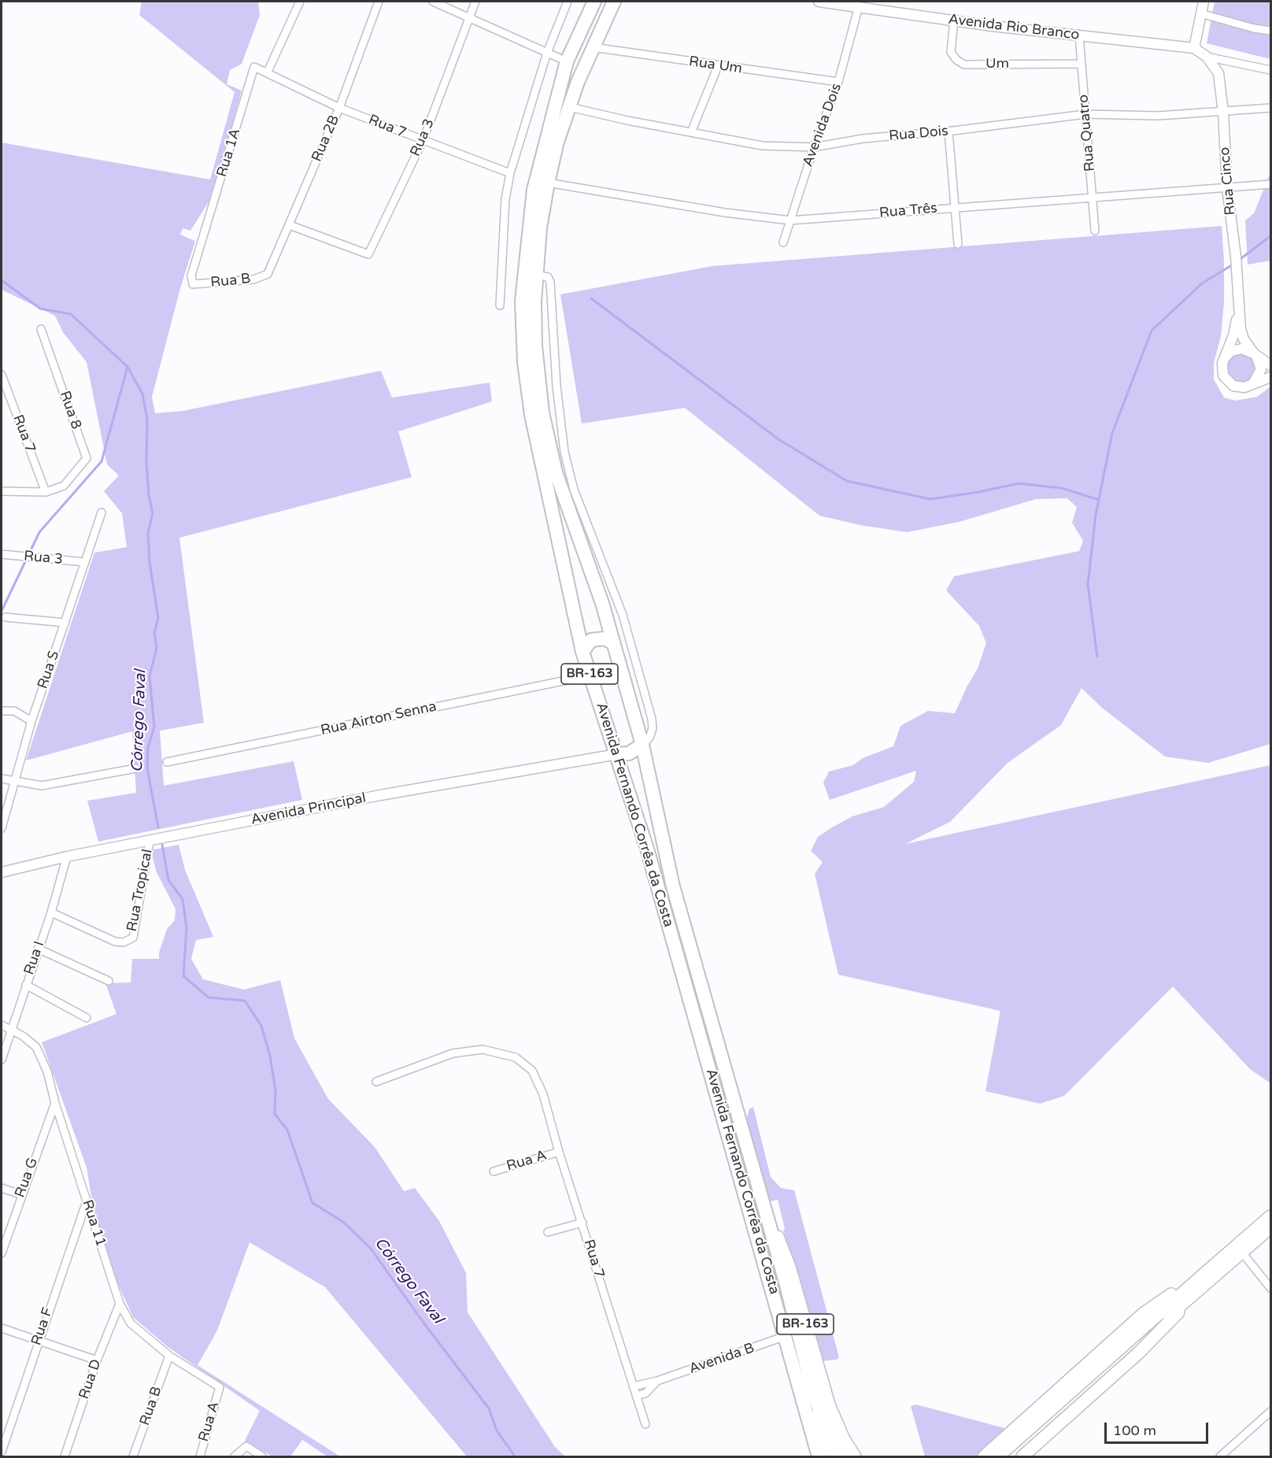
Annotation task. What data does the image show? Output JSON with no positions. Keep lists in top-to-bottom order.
{
  "streets": {
    "highway": ["BR-163", "Avenida Fernando Corrêa da Costa"],
    "street": [
      "Avenida Rio Branco",
      "Um",
      "Rua Um",
      "Avenida Dois",
      "Rua 7",
      "Rua Quatro",
      "Rua Dois",
      "Rua 3",
      "Rua 2B",
      "Rua 1A",
      "Rua Cinco",
      "Rua Três",
      "Rua B",
      "Rua 8",
      "Rua S",
      "Rua Airton Senna",
      "Avenida Principal",
      "Rua Tropical",
      "Rua I",
      "Rua A",
      "Rua G",
      "Rua 11",
      "Rua F",
      "Avenida B",
      "Rua D"
    ]
  },
  "crossings": [
    ["Avenida Rio Branco", "Um"],
    ["Avenida Rio Branco", "Avenida Dois"],
    ["Avenida Rio Branco", "Rua Quatro"],
    ["Avenida Rio Branco", "Rua Cinco"],
    ["Um", "Rua Quatro"],
    ["Rua Um", "Avenida Dois"],
    ["Rua Um", "Avenida Fernando Corrêa da Costa"],
    ["Avenida Dois", "Rua Dois"],
    ["Avenida Dois", "Rua Três"],
    ["Rua 7", "Rua 3"],
    ["Rua 7", "Rua 2B"],
    ["Rua 7", "Rua 1A"],
    ["Rua 7", "Rua 8"],
    ["Rua 7", "Rua A"],
    ["Rua 7", "Avenida B"],
    ["Rua Quatro", "Rua Dois"],
    ["Rua Quatro", "Rua Três"],
    ["Rua Dois", "Rua Cinco"],
    ["Rua Dois", "Avenida Fernando Corrêa da Costa"],
    ["Rua 3", "Rua 2B"],
    ["Rua 3", "Rua S"],
    ["Rua 2B", "Rua B"],
    ["Rua 1A", "Rua B"],
    ["Rua Cinco", "Rua Três"],
    ["Rua Três", "Avenida Fernando Corrêa da Costa"],
    ["Rua B", "Rua 11"],
    ["BR-163", "Avenida Fernando Corrêa da Costa"],
    ["Rua Airton Senna", "Avenida Fernando Corrêa da Costa"],
    ["Avenida Principal", "Avenida Fernando Corrêa da Costa"],
    ["Avenida Principal", "Rua Tropical"],
    ["Avenida Principal", "Rua I"],
    ["Avenida Fernando Corrêa da Costa", "Avenida B"],
    ["Rua Tropical", "Rua I"],
    ["Rua I", "Rua 11"],
    ["Rua A", "Rua 11"],
    ["Rua G", "Rua 11"],
    ["Rua 11", "Rua F"],
    ["Rua 11", "Rua D"]
  ],
  "water": ["Córrego Faval"],
  "scale_bar": "100 m"
}
